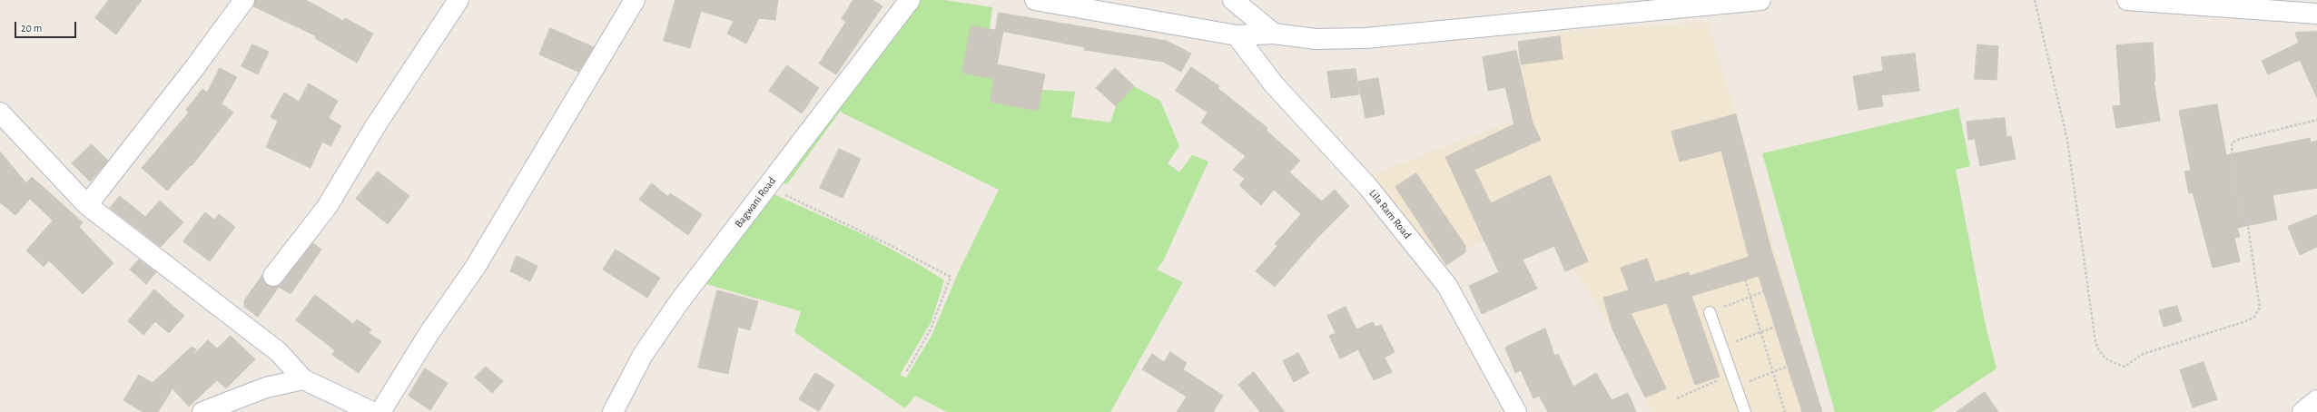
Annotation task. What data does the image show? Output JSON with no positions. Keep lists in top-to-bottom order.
{
  "streets": {
    "street": ["Bagwani Road", "Lila Ram Road"]
  },
  "scale_bar": "20 m"
}
